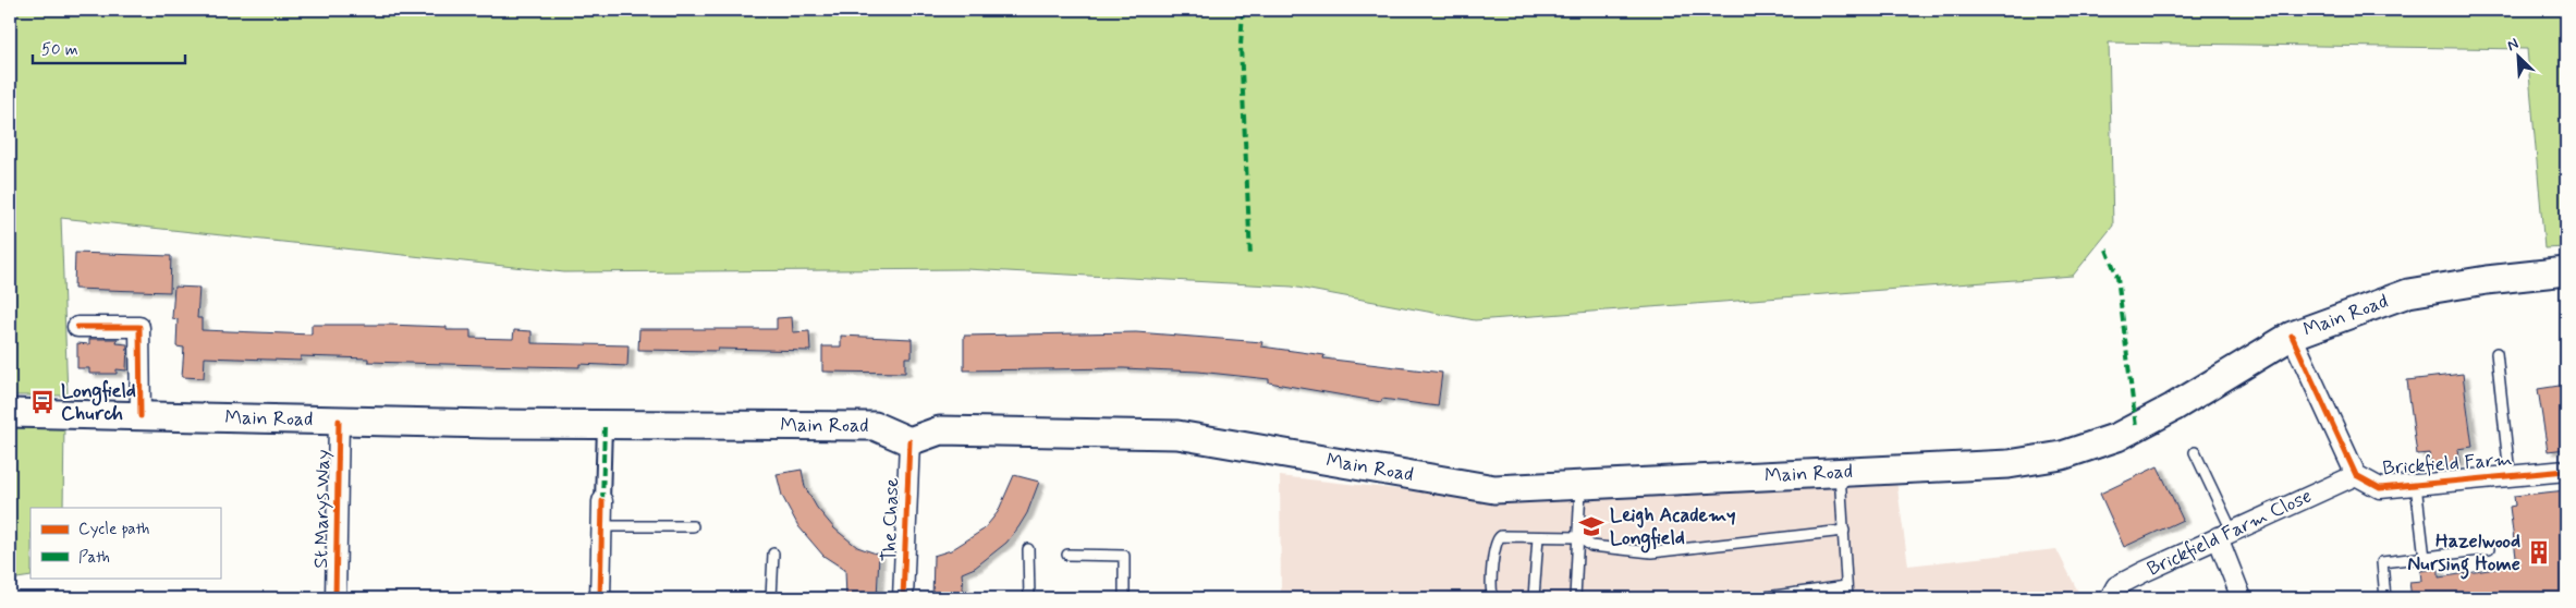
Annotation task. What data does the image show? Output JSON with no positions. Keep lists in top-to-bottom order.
{
  "streets": {
    "main road": ["Main Road"],
    "street": [
      "Brickfield Farm",
      "St Marys Way",
      "The Chase",
      "Brickfield Farm Close"
    ]
  },
  "crossings": [
    ["Main Road", "Brickfield Farm"],
    ["Main Road", "St Marys Way"],
    ["Main Road", "The Chase"],
    ["Brickfield Farm", "Brickfield Farm Close"]
  ],
  "places": {
    "bus stop": ["Longfield Church"],
    "school or university": ["Leigh Academy Longfield"],
    "building": ["Hazelwood Nursing Home"]
  },
  "legend": ["Cycle path", "Path"],
  "scale_bar": "50 m",
  "north": "top left"
}
